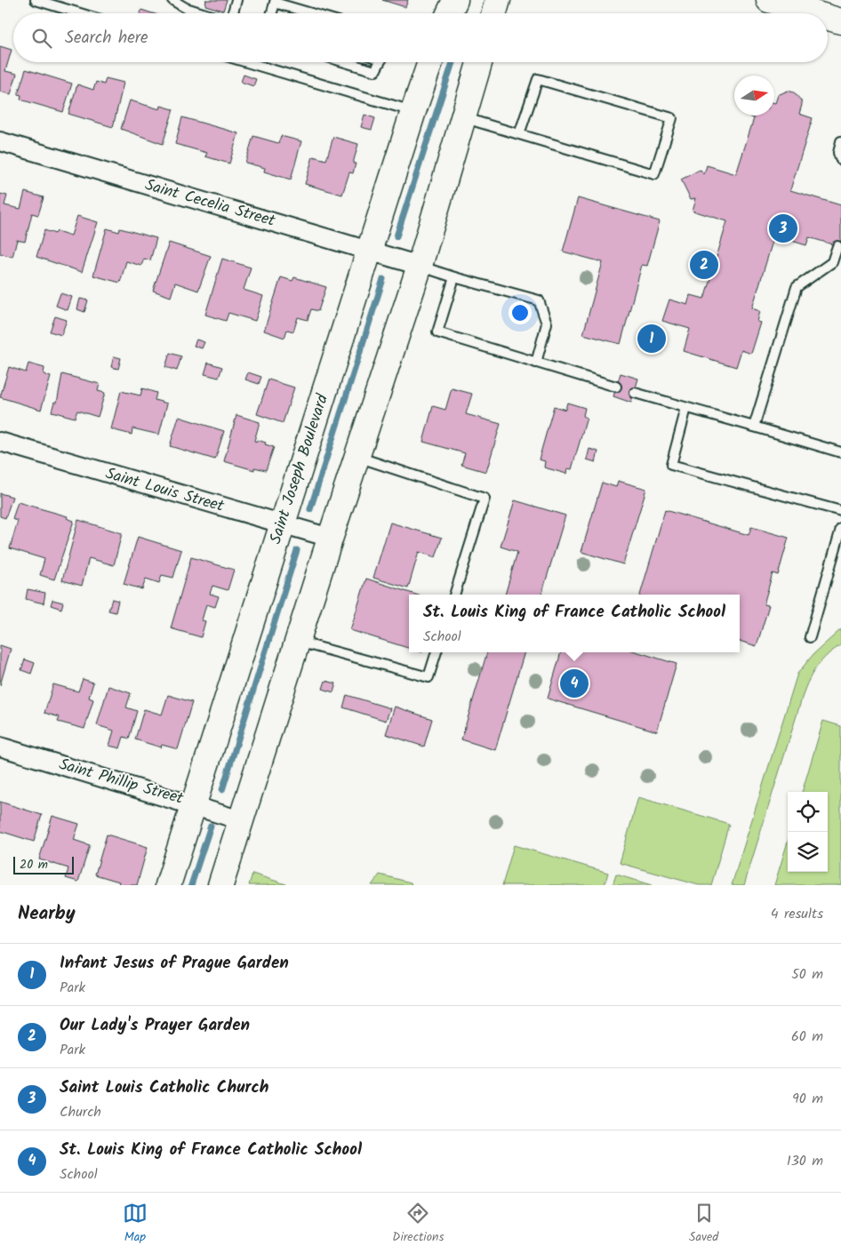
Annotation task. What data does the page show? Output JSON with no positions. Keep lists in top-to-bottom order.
{
  "streets": {
    "street": [
      "Saint Cecelia Street",
      "Saint Joseph Boulevard",
      "Saint Louis Street",
      "Saint Phillip Street"
    ]
  },
  "crossings": [
    ["Saint Cecelia Street", "Saint Joseph Boulevard"],
    ["Saint Joseph Boulevard", "Saint Louis Street"],
    ["Saint Joseph Boulevard", "Saint Phillip Street"]
  ],
  "scale_bar": "20 m",
  "north": "right",
  "page": {
    "search": "Search here",
    "pins": [
      "3",
      "2",
      "1",
      "4"
    ],
    "popup": ["St. Louis King of France Catholic School", "School"],
    "scale": "20 m",
    "heading": ["Nearby", "4 results"],
    "list": [
      {
        "mark": "1",
        "name": "Infant Jesus of Prague Garden",
        "note": "Park",
        "value": "50 m"
      },
      {
        "mark": "2",
        "name": "Our Lady's Prayer Garden",
        "note": "Park",
        "value": "60 m"
      },
      {
        "mark": "3",
        "name": "Saint Louis Catholic Church",
        "note": "Church",
        "value": "90 m"
      },
      {
        "mark": "4",
        "name": "St. Louis King of France Catholic School",
        "note": "School",
        "value": "130 m"
      }
    ],
    "nav": ["Map", "Directions", "Saved"]
  }
}
